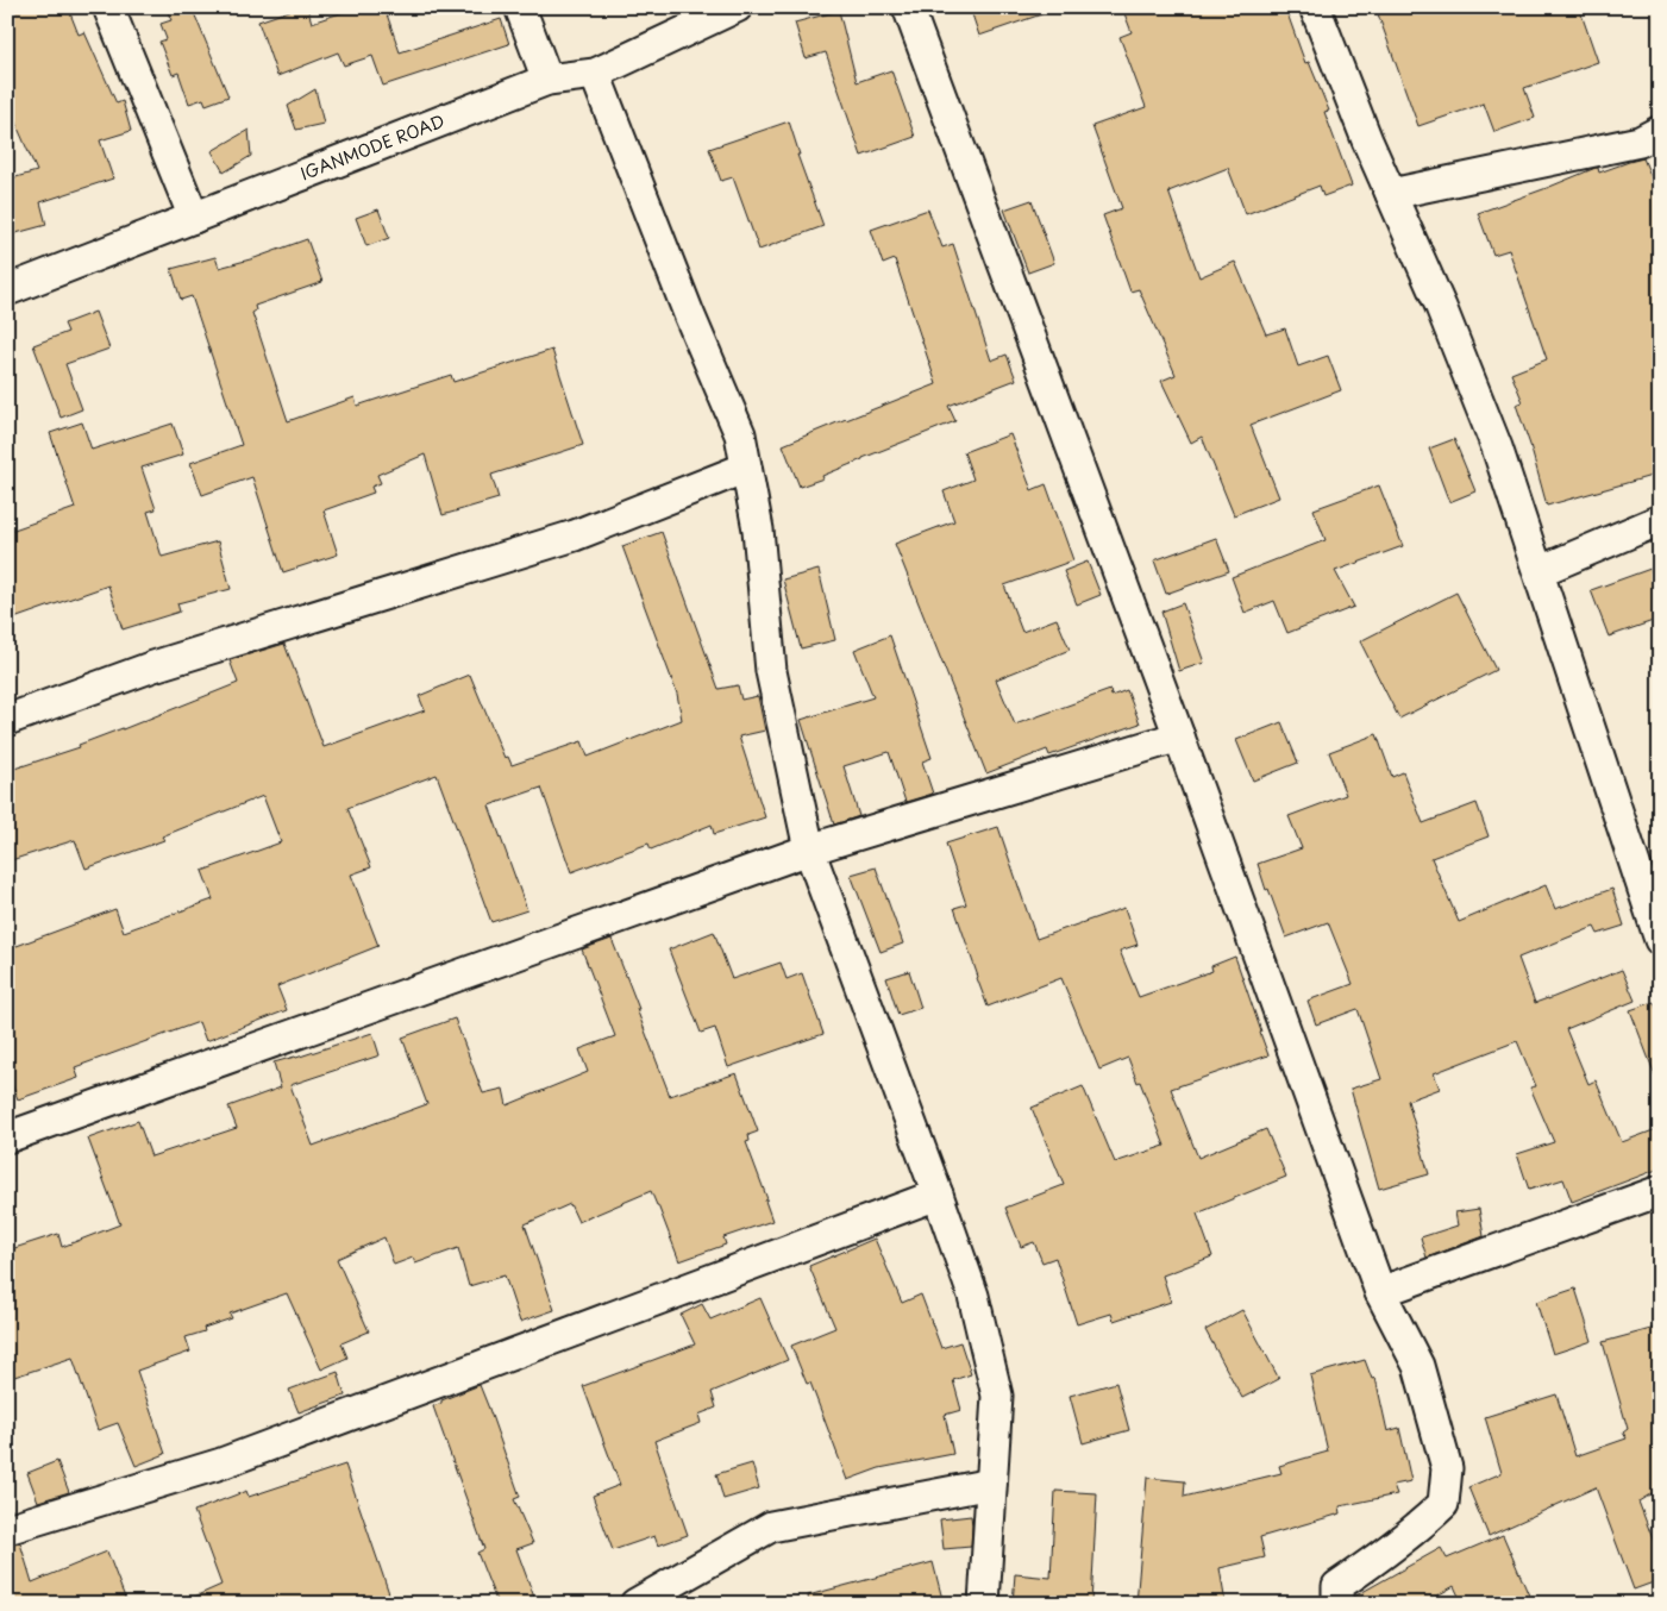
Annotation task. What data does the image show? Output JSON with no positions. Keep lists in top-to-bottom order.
{
  "streets": {
    "street": ["IGANMODE ROAD"]
  }
}
